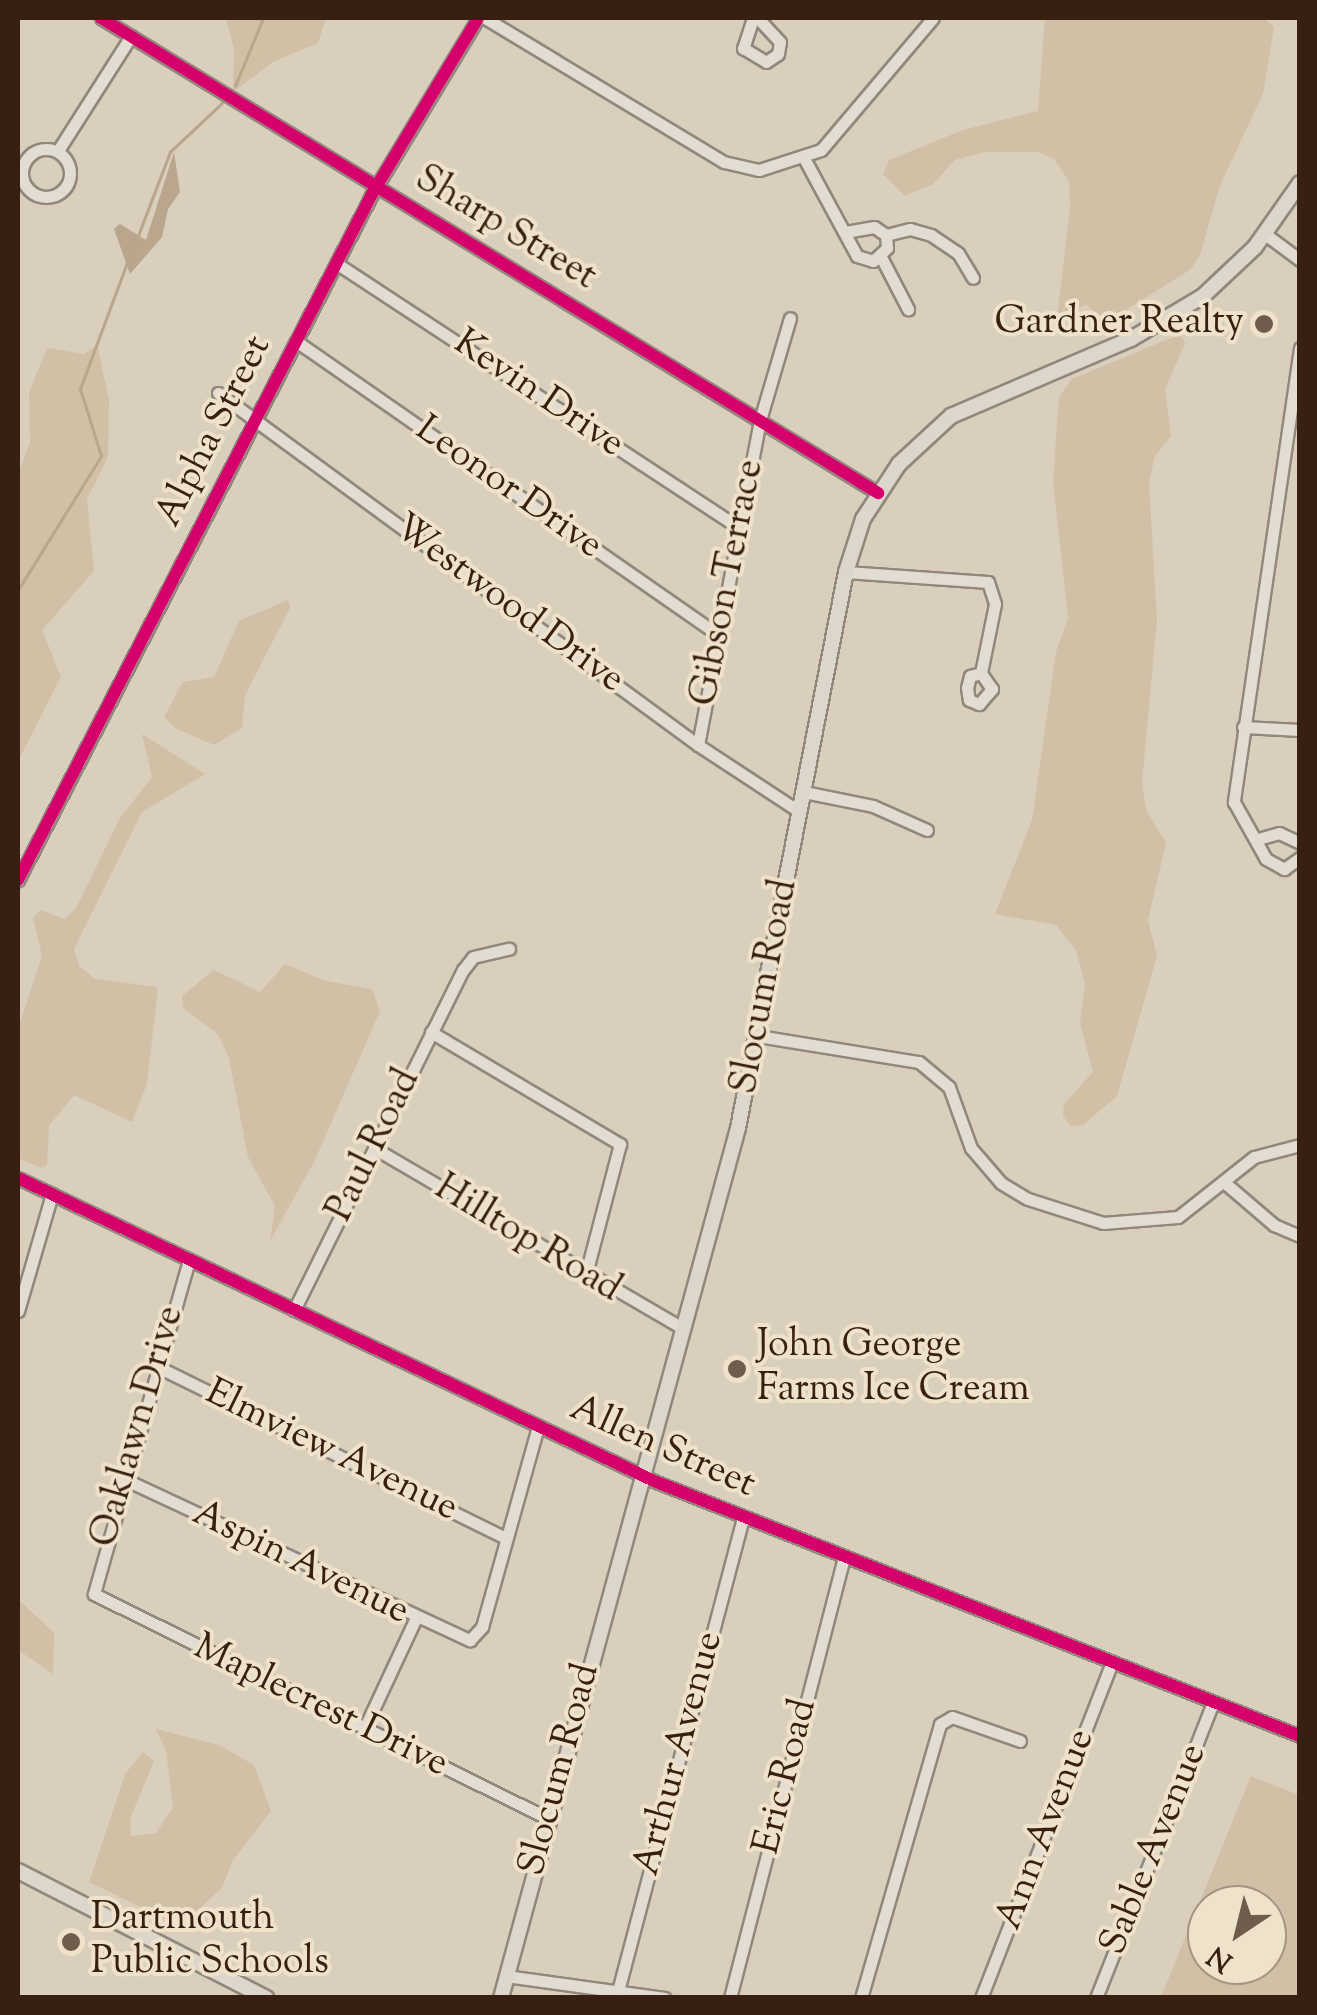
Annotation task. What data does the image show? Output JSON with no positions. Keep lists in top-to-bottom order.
{
  "streets": {
    "main road": ["Slocum Road"],
    "street": [
      "Sharp Street",
      "Kevin Drive",
      "Alpha Street",
      "Leonor Drive",
      "Gibson Terrace",
      "Westwood Drive",
      "Paul Road",
      "Hilltop Road",
      "Oaklawn Drive",
      "Allen Street",
      "Elmview Avenue",
      "Aspin Avenue",
      "Maplecrest Drive",
      "Arthur Avenue",
      "Eric Road",
      "Ann Avenue",
      "Sable Avenue"
    ]
  },
  "crossings": [
    ["Sharp Street", "Alpha Street"],
    ["Sharp Street", "Gibson Terrace"],
    ["Sharp Street", "Slocum Road"],
    ["Kevin Drive", "Alpha Street"],
    ["Kevin Drive", "Gibson Terrace"],
    ["Alpha Street", "Leonor Drive"],
    ["Alpha Street", "Westwood Drive"],
    ["Leonor Drive", "Gibson Terrace"],
    ["Gibson Terrace", "Westwood Drive"],
    ["Westwood Drive", "Slocum Road"],
    ["Slocum Road", "Hilltop Road"],
    ["Slocum Road", "Allen Street"],
    ["Slocum Road", "Maplecrest Drive"],
    ["Paul Road", "Hilltop Road"],
    ["Paul Road", "Allen Street"],
    ["Oaklawn Drive", "Allen Street"],
    ["Oaklawn Drive", "Elmview Avenue"],
    ["Oaklawn Drive", "Aspin Avenue"],
    ["Oaklawn Drive", "Maplecrest Drive"],
    ["Allen Street", "Arthur Avenue"],
    ["Allen Street", "Eric Road"],
    ["Allen Street", "Ann Avenue"],
    ["Allen Street", "Sable Avenue"],
    ["Elmview Avenue", "Aspin Avenue"]
  ],
  "places": ["Gardner Realty", "John George Farms Ice Cream", "Dartmouth Public Schools"],
  "north": "bottom left"
}
